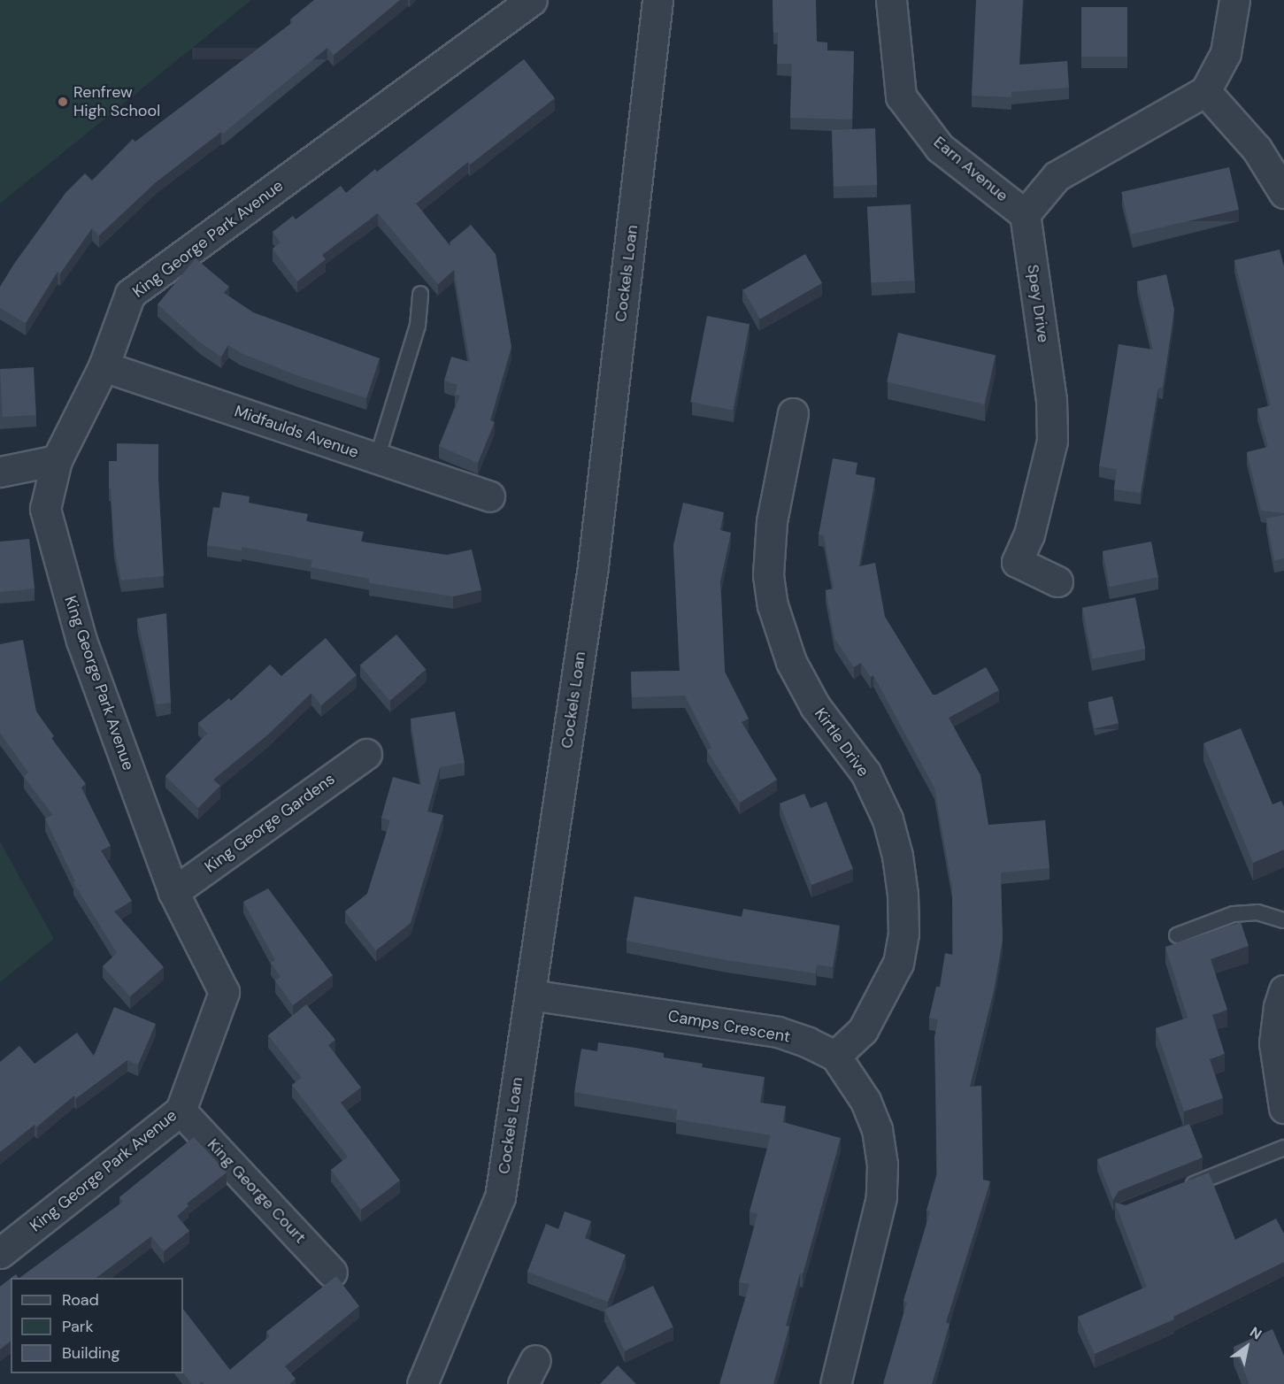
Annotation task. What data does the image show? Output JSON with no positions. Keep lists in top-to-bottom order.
{
  "streets": {
    "street": [
      "Earn Avenue",
      "King George Park Avenue",
      "Cockels Loan",
      "Spey Drive",
      "Midfaulds Avenue",
      "Kirtle Drive",
      "King George Gardens",
      "Camps Crescent",
      "King George Court"
    ]
  },
  "crossings": [
    ["Earn Avenue", "Spey Drive"],
    ["King George Park Avenue", "Midfaulds Avenue"],
    ["King George Park Avenue", "King George Gardens"],
    ["King George Park Avenue", "King George Court"],
    ["Cockels Loan", "Camps Crescent"],
    ["Kirtle Drive", "Camps Crescent"]
  ],
  "places": ["Renfrew High School"],
  "legend": ["Road", "Park", "Building"],
  "north": "top right"
}
